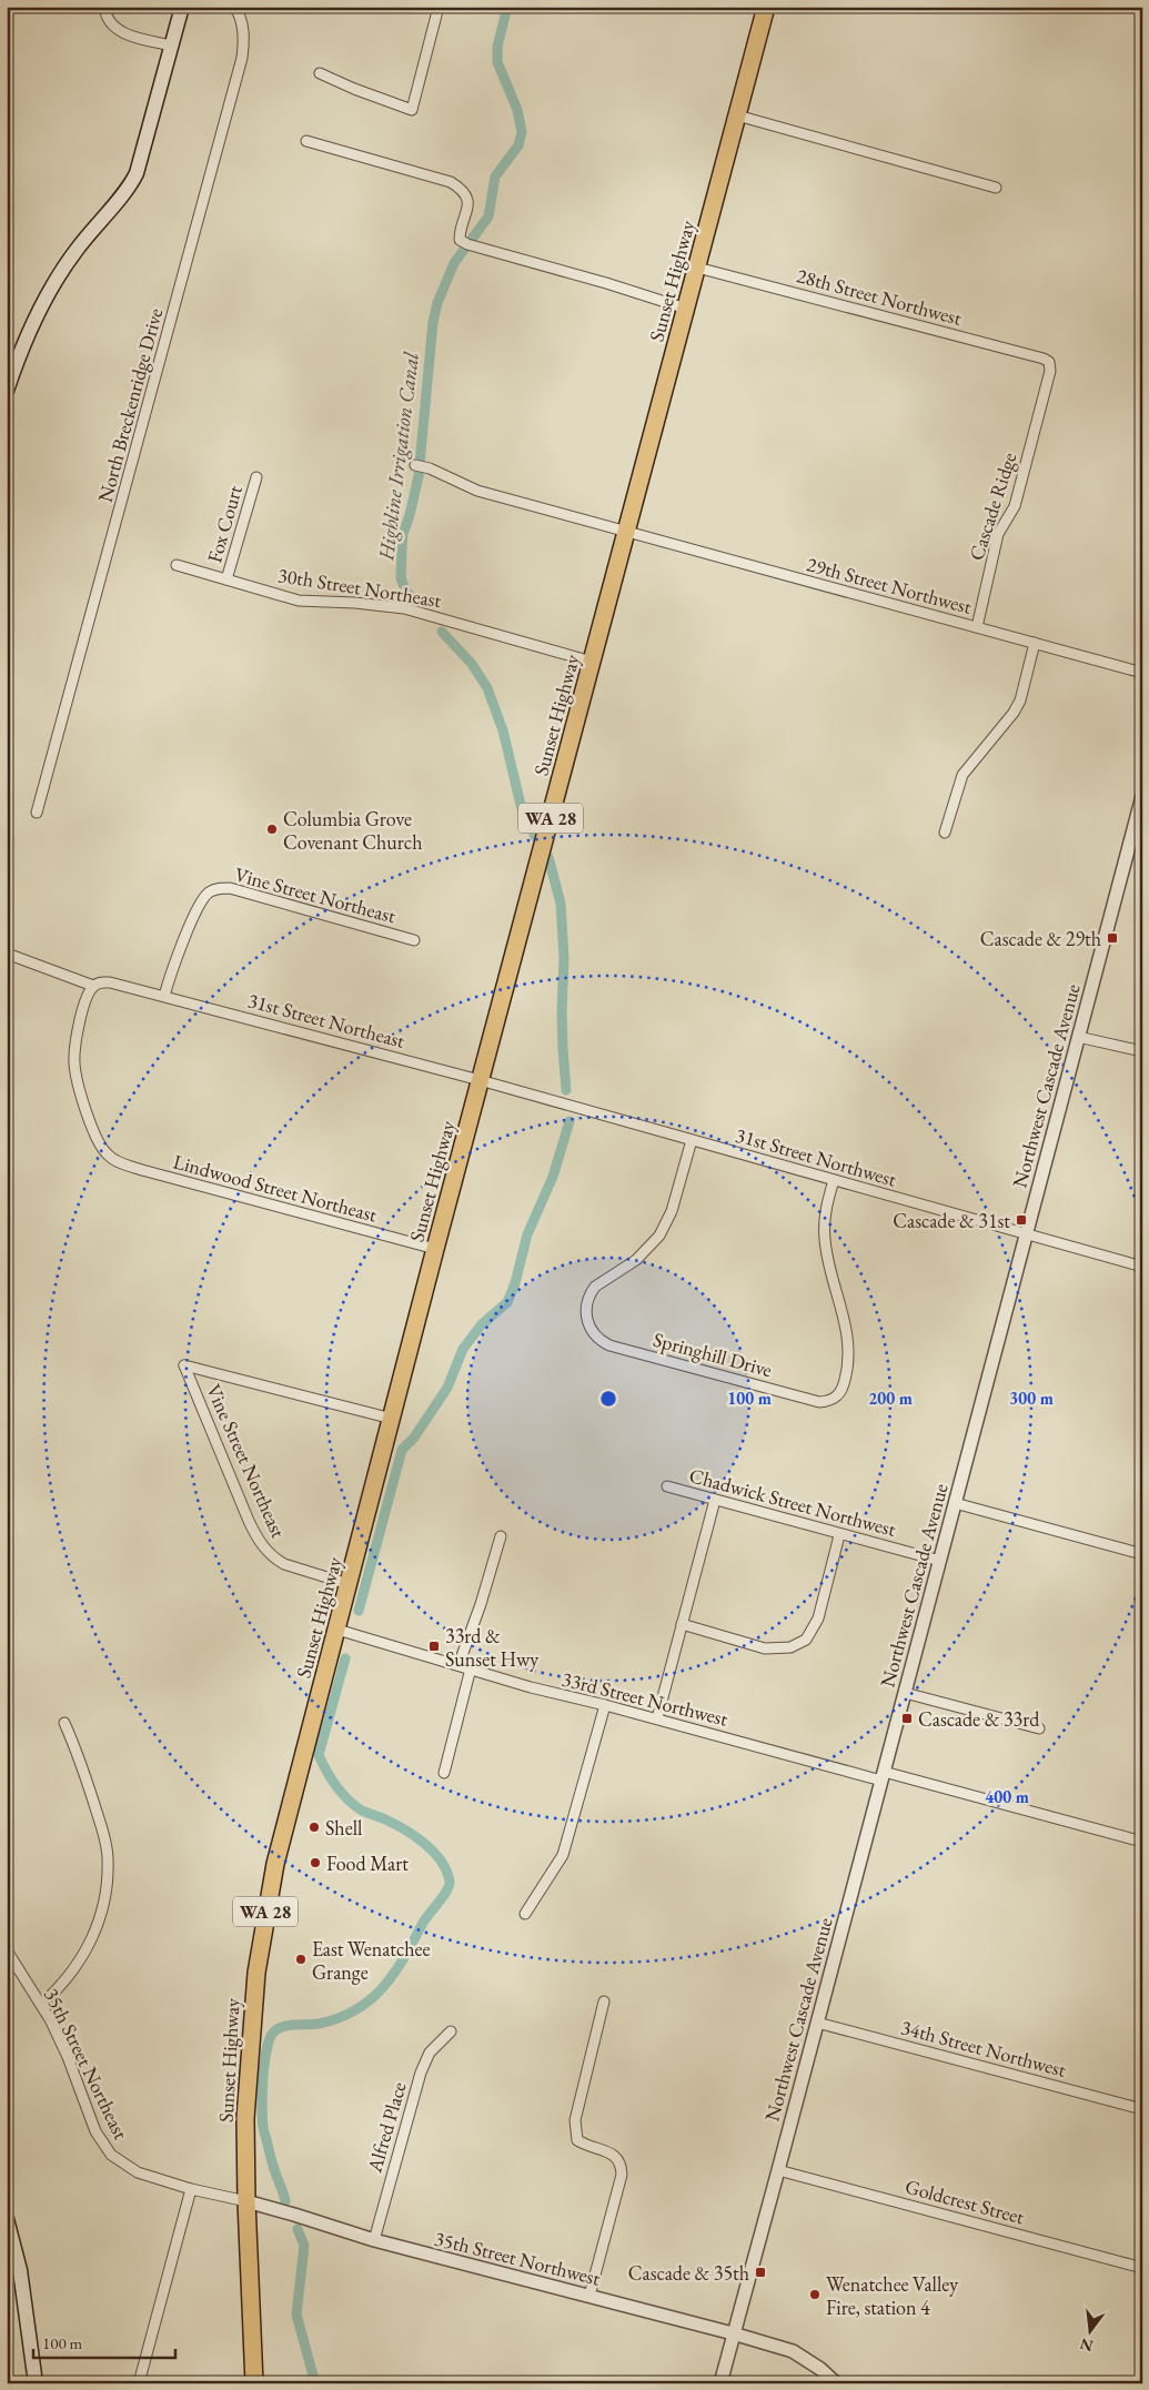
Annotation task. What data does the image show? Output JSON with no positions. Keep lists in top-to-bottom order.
{
  "streets": {
    "highway": ["Sunset Highway", "WA 28"],
    "street": [
      "28th Street Northwest",
      "North Breckenridge Drive",
      "Cascade Ridge",
      "Fox Court",
      "29th Street Northwest",
      "30th Street Northeast",
      "Vine Street Northeast",
      "31st Street Northeast",
      "Northwest Cascade Avenue",
      "31st Street Northwest",
      "Lindwood Street Northeast",
      "Springhill Drive",
      "Chadwick Street Northwest",
      "33rd Street Northwest",
      "34th Street Northwest",
      "35th Street Northeast",
      "Alfred Place",
      "Goldcrest Street",
      "35th Street Northwest"
    ]
  },
  "crossings": [
    ["Sunset Highway", "28th Street Northwest"],
    ["Sunset Highway", "29th Street Northwest"],
    ["Sunset Highway", "30th Street Northeast"],
    ["Sunset Highway", "Vine Street Northeast"],
    ["Sunset Highway", "31st Street Northeast"],
    ["Sunset Highway", "31st Street Northwest"],
    ["Sunset Highway", "Lindwood Street Northeast"],
    ["Sunset Highway", "33rd Street Northwest"],
    ["Sunset Highway", "35th Street Northeast"],
    ["Sunset Highway", "35th Street Northwest"],
    ["28th Street Northwest", "Cascade Ridge"],
    ["Cascade Ridge", "29th Street Northwest"],
    ["Fox Court", "30th Street Northeast"],
    ["Vine Street Northeast", "31st Street Northeast"],
    ["31st Street Northeast", "31st Street Northwest"],
    ["Northwest Cascade Avenue", "31st Street Northwest"],
    ["Northwest Cascade Avenue", "Chadwick Street Northwest"],
    ["Northwest Cascade Avenue", "33rd Street Northwest"],
    ["Northwest Cascade Avenue", "34th Street Northwest"],
    ["Northwest Cascade Avenue", "Goldcrest Street"],
    ["Northwest Cascade Avenue", "35th Street Northwest"],
    ["31st Street Northwest", "Springhill Drive"],
    ["35th Street Northeast", "35th Street Northwest"],
    ["Alfred Place", "35th Street Northwest"]
  ],
  "water": ["Highline Irrigation Canal"],
  "places": {
    "other": [
      "Columbia Grove Covenant Church",
      "Shell",
      "Food Mart",
      "East Wenatchee Grange",
      "Wenatchee Valley Fire, station 4"
    ],
    "transit": [
      "Cascade & 29th",
      "Cascade & 31st",
      "33rd & Sunset Hwy",
      "Cascade & 33rd",
      "Cascade & 35th"
    ]
  },
  "scale_bar": "100 m",
  "north": "bottom",
  "rings": [
    "100 m",
    "200 m",
    "300 m",
    "400 m"
  ]
}
